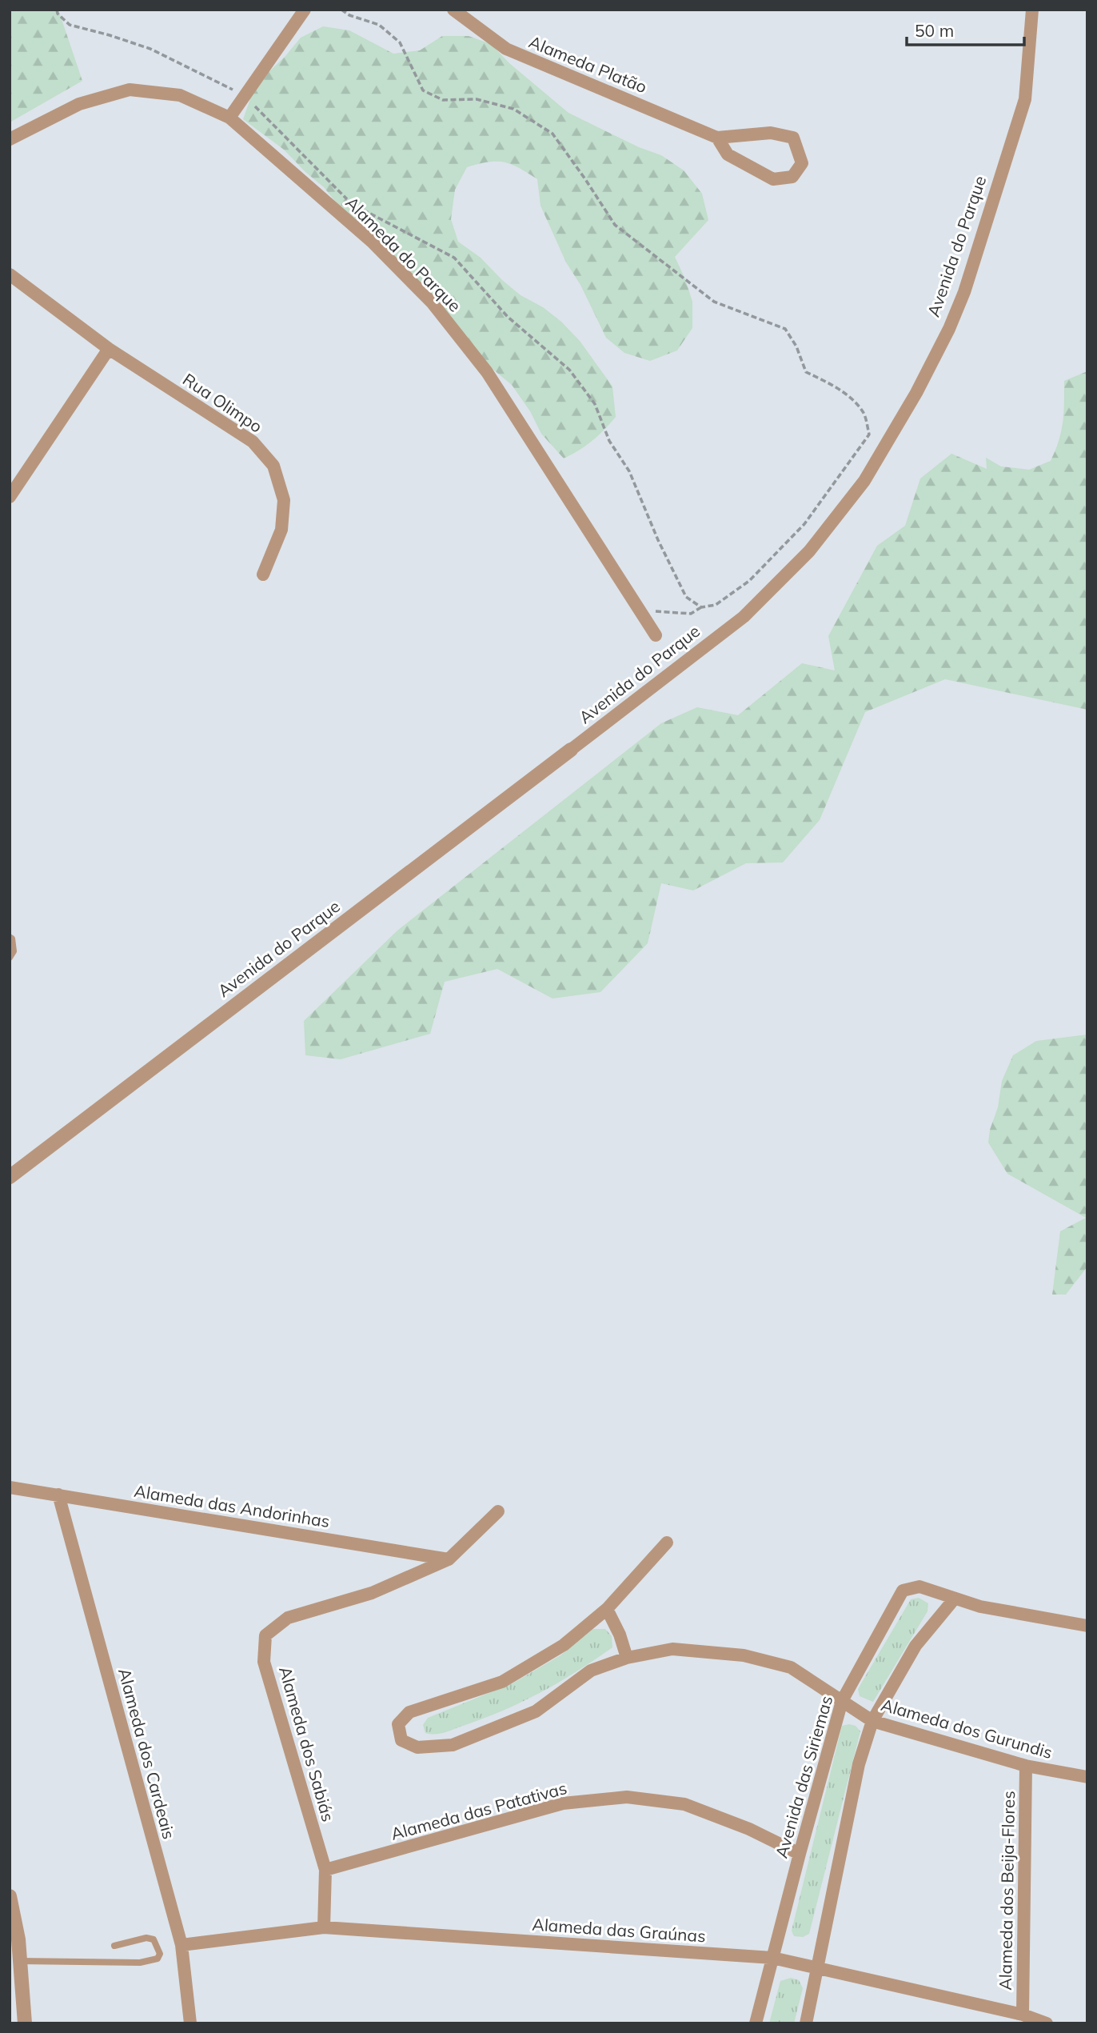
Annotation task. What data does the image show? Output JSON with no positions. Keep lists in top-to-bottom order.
{
  "streets": {
    "street": [
      "Alameda Platão",
      "Avenida do Parque",
      "Alameda do Parque",
      "Rua Olimpo",
      "Alameda das Andorinhas",
      "Alameda dos Gurundis",
      "Alameda dos Sabiás",
      "Alameda dos Cardeais",
      "Avenida das Siriemas",
      "Alameda das Patativas",
      "Alameda dos Beija-Flores",
      "Alameda das Graúnas"
    ]
  },
  "crossings": [
    ["Alameda das Andorinhas", "Alameda dos Sabiás"],
    ["Alameda das Andorinhas", "Alameda dos Cardeais"],
    ["Alameda dos Gurundis", "Avenida das Siriemas"],
    ["Alameda dos Gurundis", "Alameda dos Beija-Flores"],
    ["Alameda dos Sabiás", "Alameda das Patativas"],
    ["Alameda dos Sabiás", "Alameda das Graúnas"],
    ["Alameda dos Cardeais", "Alameda das Graúnas"],
    ["Avenida das Siriemas", "Alameda das Patativas"],
    ["Avenida das Siriemas", "Alameda das Graúnas"],
    ["Alameda dos Beija-Flores", "Alameda das Graúnas"]
  ],
  "scale_bar": "50 m"
}
